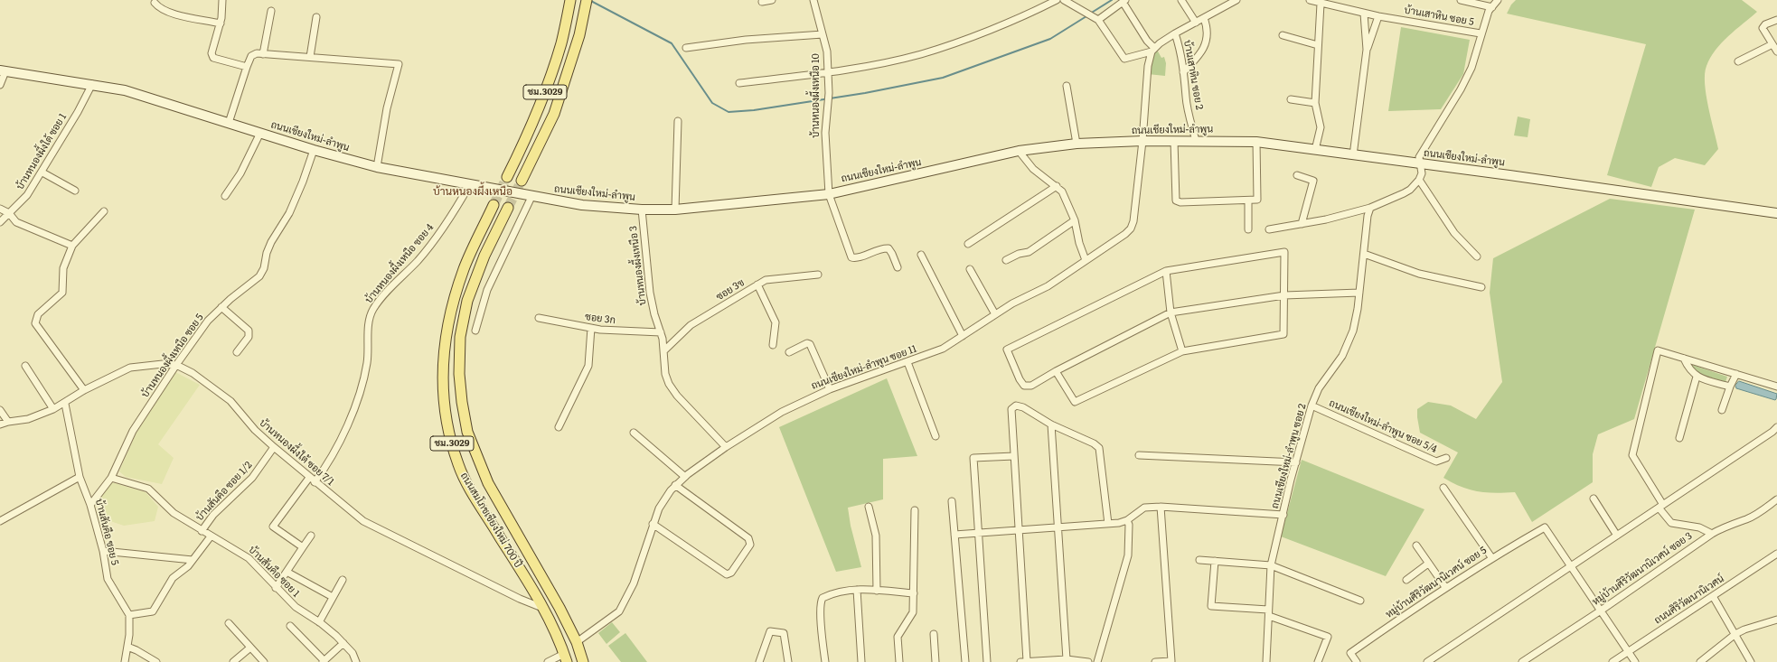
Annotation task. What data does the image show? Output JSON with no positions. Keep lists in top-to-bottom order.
{
  "streets": {
    "main road": ["ชม.3029", "ถนนเชียงใหม่-ลำพูน", "ถนนสมโภชเชียงใหม่ 700 ปี"],
    "street": [
      "บ้านเสาหิน ซอย 5",
      "บ้านเสาหิน ซอย 2",
      "บ้านหนองผึ้งเหนือ 10",
      "บ้านหนองผึ้งใต้ ซอย 1",
      "บ้านหนองผึ้งเหนือ ซอย 4",
      "บ้านหนองผึ้งเหนือ 3",
      "ซอย 3ข",
      "ซอย 3ก",
      "บ้านหนองผึ้งเหนือ ซอย 5",
      "ถนนเชียงใหม่-ลำพูน ซอย 11",
      "ถนนเชียงใหม่-ลำพูน ซอย 5/4",
      "บ้านหนองผึ้งใต้ ซอย 7/1",
      "ถนนเชียงใหม่-ลำพูน ซอย 2",
      "บ้านสันคือ ซอย 1/2",
      "บ้านสันคือ ซอย 5",
      "หมู่บ้านศิริวัฒนานิเวศน์ ซอย 3",
      "บ้านสันคือ ซอย 1",
      "หมู่บ้านศิริวัฒนานิเวศน์ ซอย 5",
      "ถนนศิริวัฒนานิเวศน์"
    ]
  },
  "crossings": [
    ["บ้านเสาหิน ซอย 2", "ถนนเชียงใหม่-ลำพูน"],
    ["บ้านหนองผึ้งเหนือ 10", "ถนนเชียงใหม่-ลำพูน"],
    ["ถนนเชียงใหม่-ลำพูน", "บ้านหนองผึ้งใต้ ซอย 1"],
    ["ถนนเชียงใหม่-ลำพูน", "บ้านหนองผึ้งเหนือ ซอย 4"],
    ["ถนนเชียงใหม่-ลำพูน", "บ้านหนองผึ้งเหนือ 3"],
    ["ถนนเชียงใหม่-ลำพูน", "บ้านหนองผึ้งเหนือ ซอย 5"],
    ["ถนนเชียงใหม่-ลำพูน", "ถนนเชียงใหม่-ลำพูน ซอย 11"],
    ["บ้านหนองผึ้งเหนือ ซอย 4", "บ้านหนองผึ้งใต้ ซอย 7/1"],
    ["บ้านหนองผึ้งเหนือ 3", "ซอย 3ข"],
    ["บ้านหนองผึ้งเหนือ 3", "ซอย 3ก"],
    ["บ้านหนองผึ้งเหนือ 3", "ถนนเชียงใหม่-ลำพูน ซอย 11"],
    ["บ้านหนองผึ้งเหนือ ซอย 5", "บ้านหนองผึ้งใต้ ซอย 7/1"],
    ["บ้านหนองผึ้งเหนือ ซอย 5", "บ้านสันคือ ซอย 5"],
    ["บ้านหนองผึ้งเหนือ ซอย 5", "บ้านสันคือ ซอย 1"],
    ["ถนนเชียงใหม่-ลำพูน ซอย 11", "ถนนสมโภชเชียงใหม่ 700 ปี"],
    ["ถนนเชียงใหม่-ลำพูน ซอย 5/4", "ถนนเชียงใหม่-ลำพูน ซอย 2"],
    ["บ้านหนองผึ้งใต้ ซอย 7/1", "บ้านสันคือ ซอย 1/2"],
    ["บ้านหนองผึ้งใต้ ซอย 7/1", "ถนนสมโภชเชียงใหม่ 700 ปี"],
    ["บ้านหนองผึ้งใต้ ซอย 7/1", "บ้านสันคือ ซอย 5"],
    ["บ้านสันคือ ซอย 1/2", "บ้านสันคือ ซอย 1"]
  ],
  "districts": ["บ้านหนองผึ้งเหนือ"]
}
